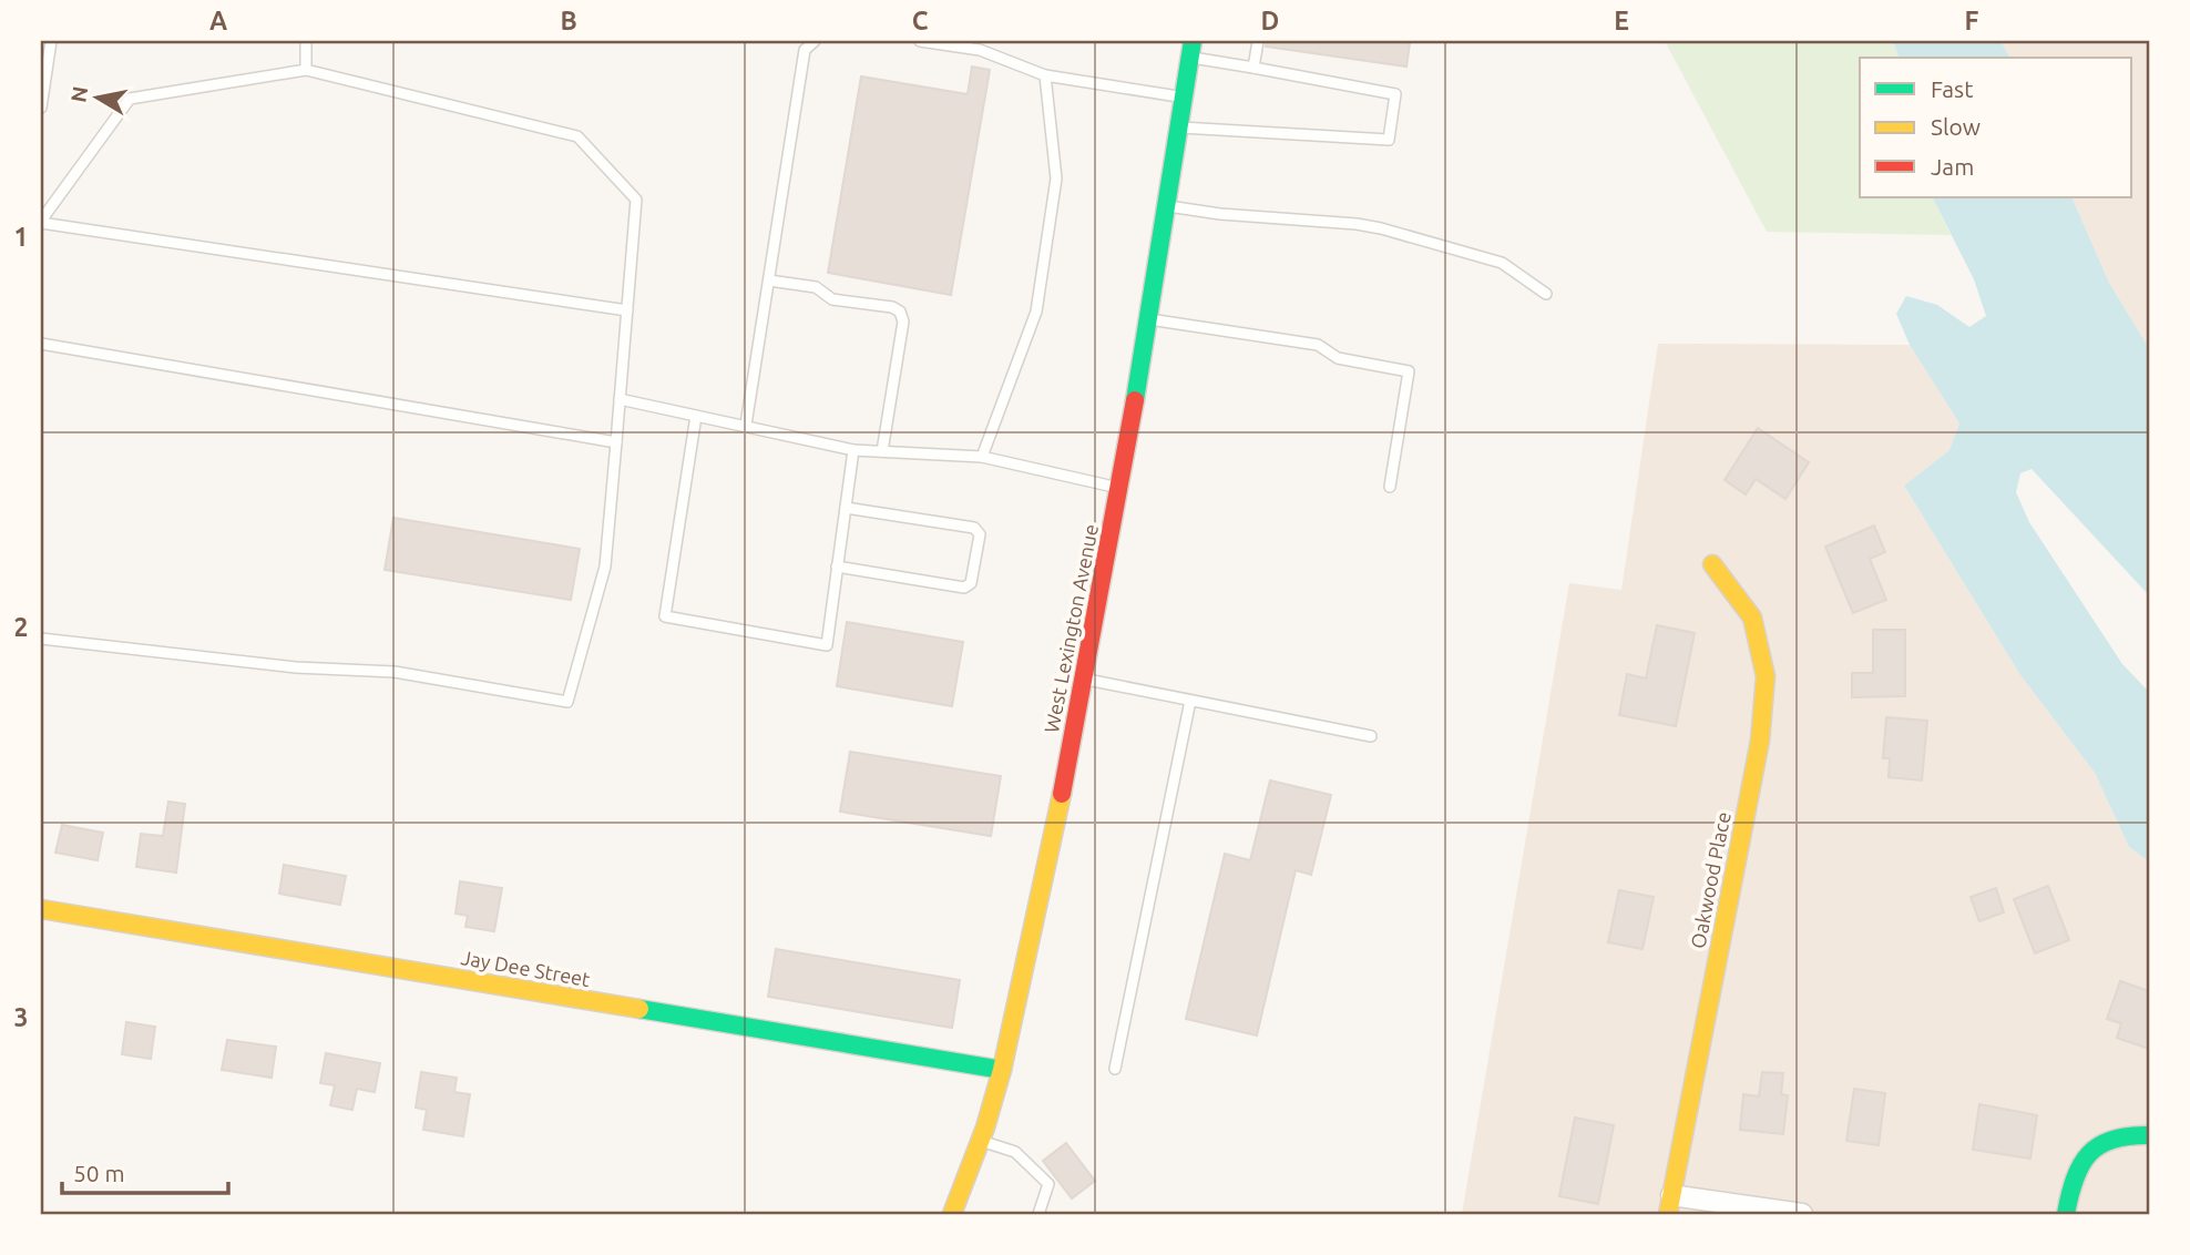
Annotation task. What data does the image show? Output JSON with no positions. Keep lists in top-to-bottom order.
{
  "streets": {
    "street": ["West Lexington Avenue", "Oakwood Place", "Jay Dee Street"]
  },
  "crossings": [
    ["West Lexington Avenue", "Jay Dee Street"]
  ],
  "legend": ["Fast", "Slow", "Jam"],
  "scale_bar": "50 m",
  "north": "left",
  "grid": {
    "columns": [
      "A",
      "B",
      "C",
      "D",
      "E",
      "F"
    ],
    "rows": ["1", "2", "3"]
  }
}
